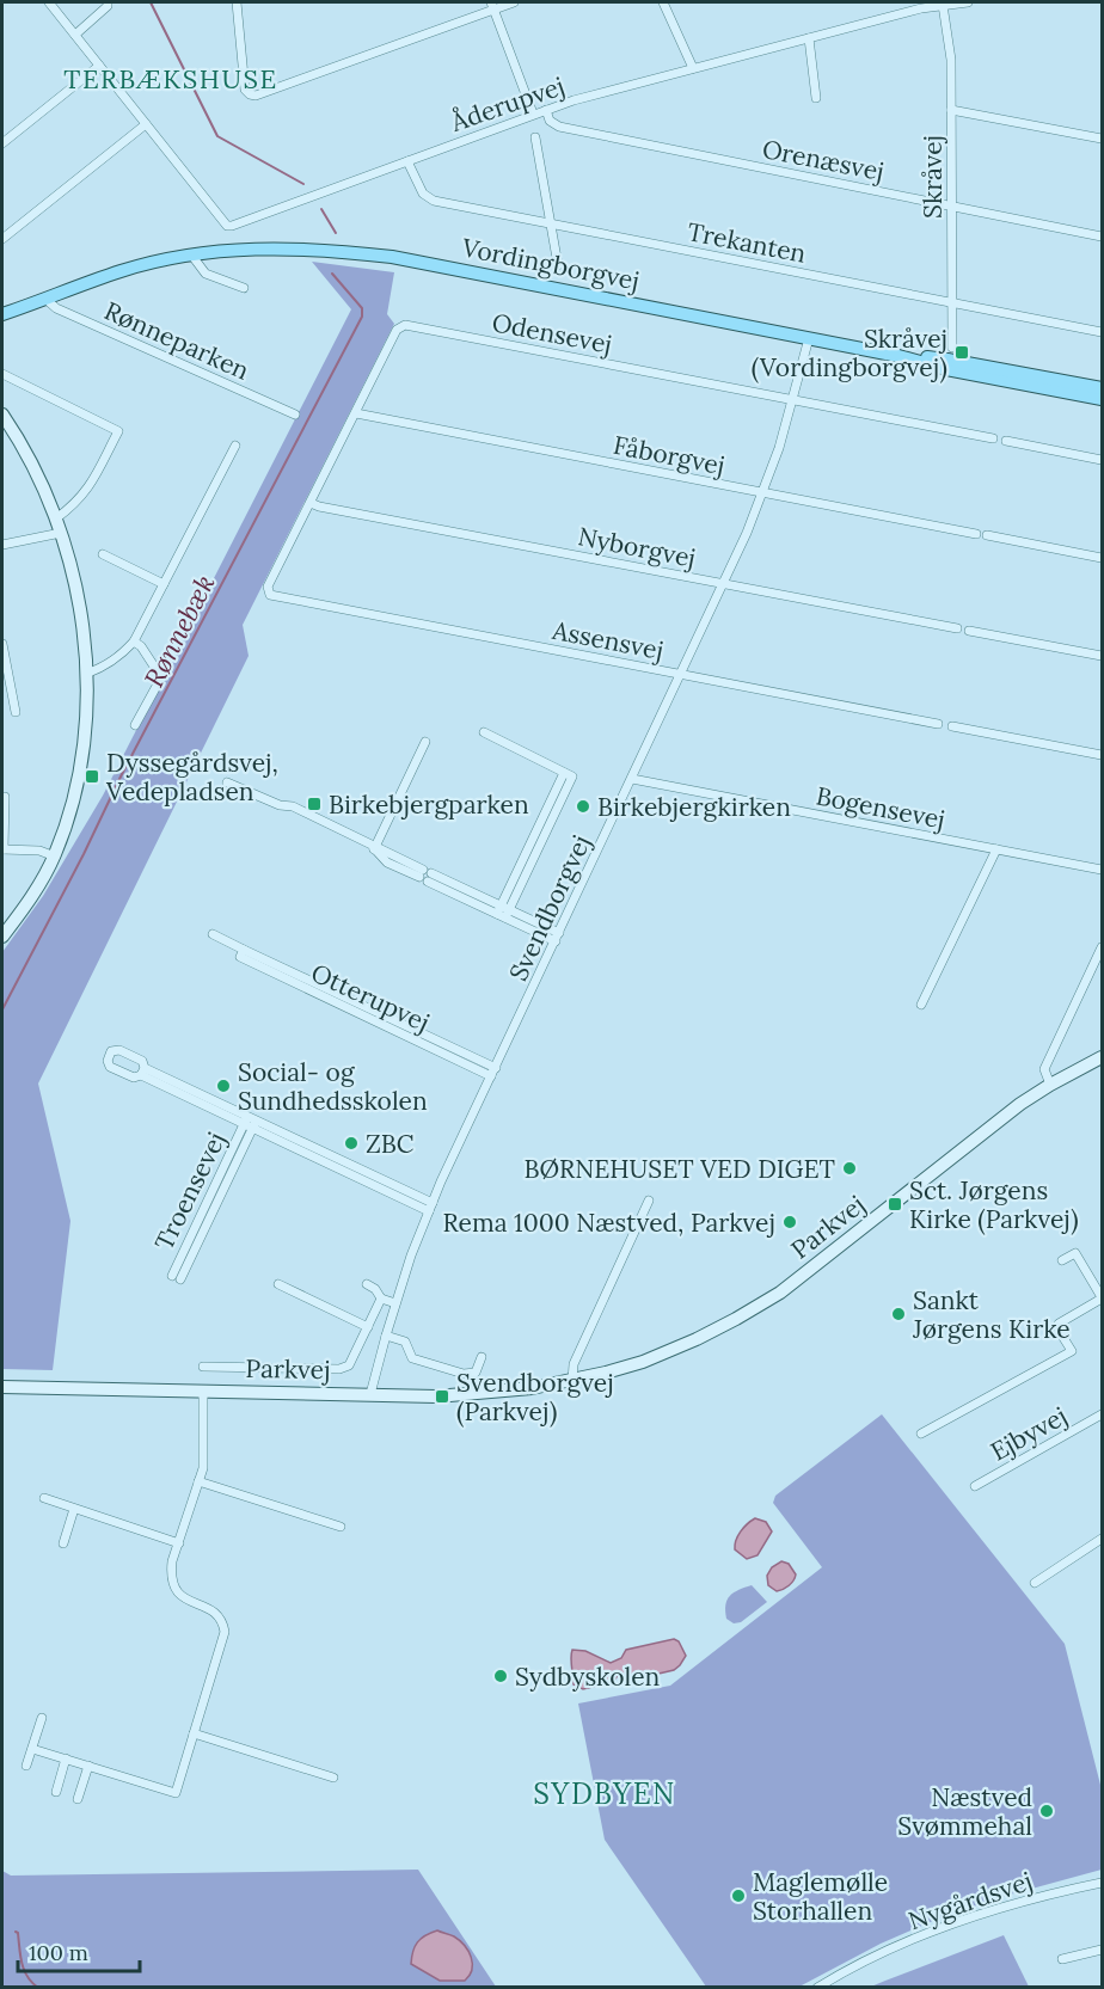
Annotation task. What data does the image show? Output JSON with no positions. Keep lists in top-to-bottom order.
{
  "streets": {
    "main road": ["Vordingborgvej"],
    "street": [
      "Åderupvej",
      "Orenæsvej",
      "Skråvej",
      "Trekanten",
      "Odensevej",
      "Rønneparken",
      "Fåborgvej",
      "Nyborgvej",
      "Assensvej",
      "Bogensevej",
      "Svendborgvej",
      "Otterupvej",
      "Troensevej",
      "Parkvej",
      "Ejbyvej",
      "Nygårdsvej"
    ]
  },
  "crossings": [
    ["Åderupvej", "Orenæsvej"],
    ["Åderupvej", "Skråvej"],
    ["Åderupvej", "Trekanten"],
    ["Orenæsvej", "Skråvej"],
    ["Skråvej", "Trekanten"],
    ["Vordingborgvej", "Rønneparken"],
    ["Vordingborgvej", "Svendborgvej"],
    ["Odensevej", "Fåborgvej"],
    ["Odensevej", "Nyborgvej"],
    ["Odensevej", "Assensvej"],
    ["Odensevej", "Svendborgvej"],
    ["Fåborgvej", "Svendborgvej"],
    ["Nyborgvej", "Svendborgvej"],
    ["Assensvej", "Svendborgvej"],
    ["Bogensevej", "Svendborgvej"],
    ["Svendborgvej", "Otterupvej"],
    ["Svendborgvej", "Troensevej"],
    ["Svendborgvej", "Parkvej"]
  ],
  "districts": ["TERBÆKSHUSE", "SYDBYEN"],
  "water": ["Rønnebæk"],
  "places": {
    "transit": [
      "Skråvej (Vordingborgvej)",
      "Dyssegårdsvej, Vedepladsen",
      "Birkebjergparken",
      "Sct. Jørgens Kirke (Parkvej)",
      "Svendborgvej (Parkvej)"
    ],
    "other": [
      "Birkebjergkirken",
      "Social- og Sundhedsskolen",
      "ZBC",
      "BØRNEHUSET VED DIGET",
      "Rema 1000 Næstved, Parkvej",
      "Sankt Jørgens Kirke",
      "Sydbyskolen",
      "Næstved Svømmehal",
      "Maglemølle Storhallen"
    ]
  },
  "scale_bar": "100 m"
}
